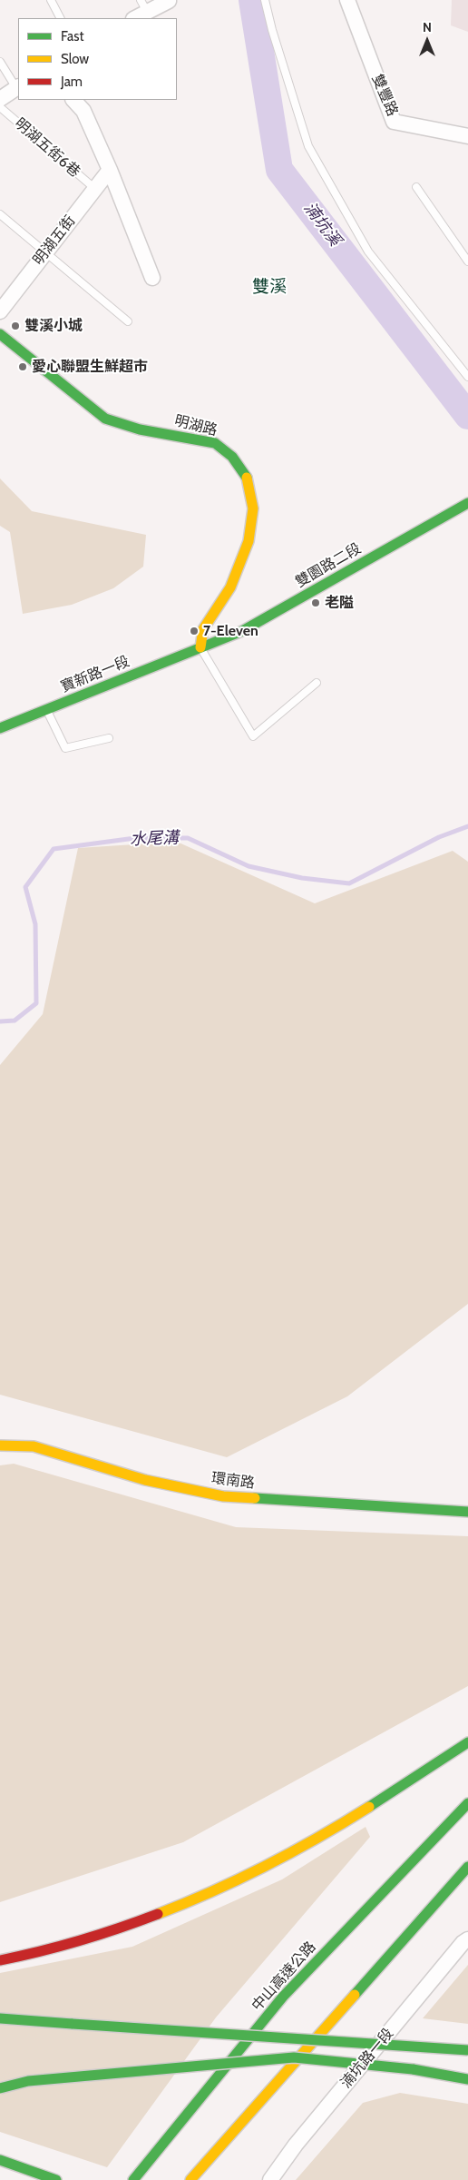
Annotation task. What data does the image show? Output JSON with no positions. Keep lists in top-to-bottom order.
{
  "streets": {
    "main road": [
      "明湖路",
      "雙園路二段",
      "寶新路一段",
      "環南路",
      "中山高速公路"
    ],
    "street": ["雙豐路", "明湖五街", "湳坑路一段"],
    "lane": ["明湖五街6巷"]
  },
  "crossings": [
    ["明湖五街6巷", "明湖五街"],
    ["明湖路", "雙園路二段"],
    ["明湖路", "寶新路一段"],
    ["雙園路二段", "寶新路一段"]
  ],
  "districts": ["雙溪"],
  "water": ["湳坑溪", "水尾溝"],
  "places": [
    "雙溪小城",
    "愛心聯盟生鮮超市",
    "老隘",
    "7-Eleven"
  ],
  "legend": ["Fast", "Slow", "Jam"],
  "north": "top"
}
